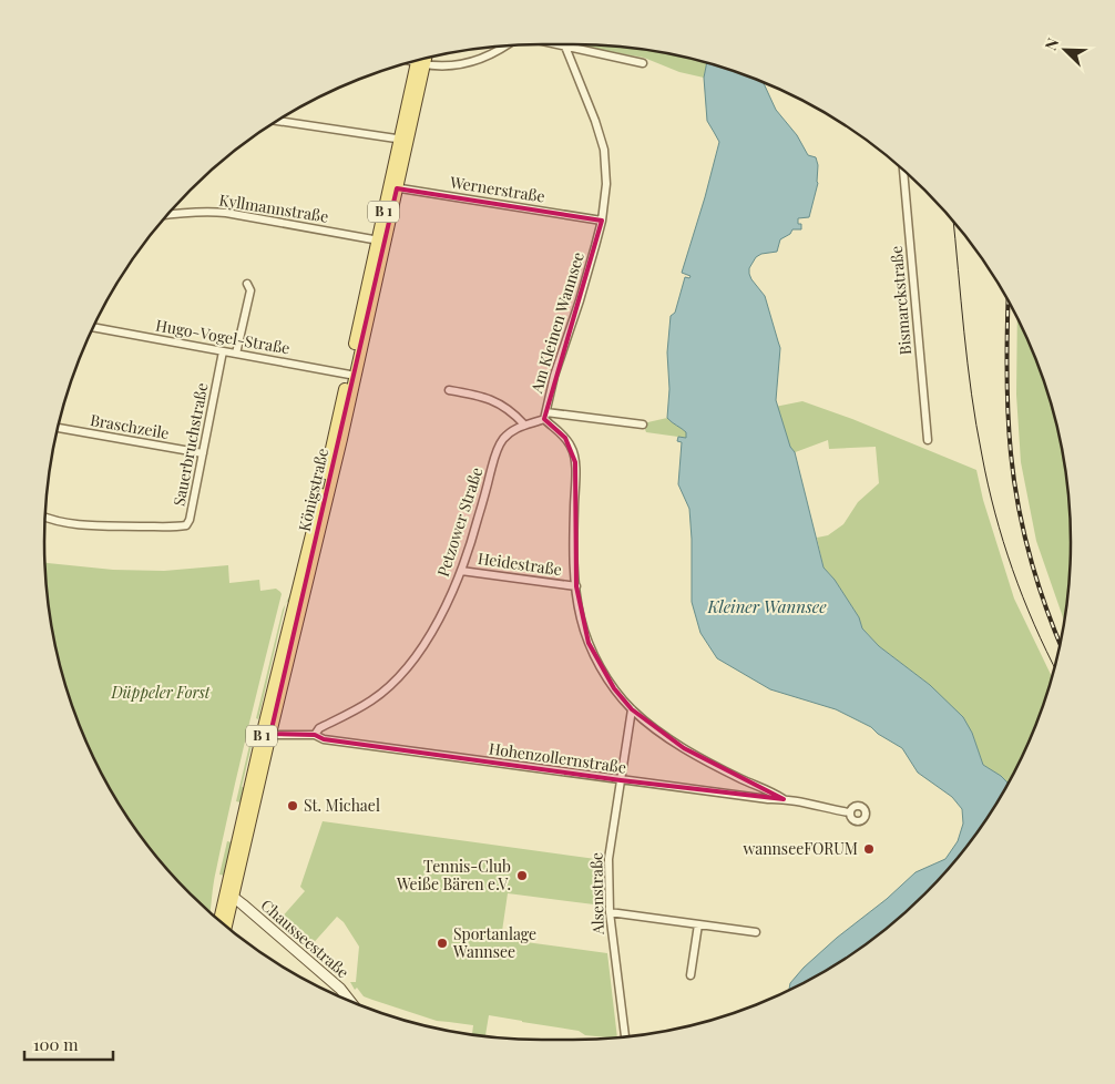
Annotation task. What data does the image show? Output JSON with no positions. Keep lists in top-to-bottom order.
{
  "streets": {
    "main road": ["B 1", "Königstraße"],
    "street": [
      "Wernerstraße",
      "Kyllmannstraße",
      "Bismarckstraße",
      "Am Kleinen Wannsee",
      "Hugo-Vogel-Straße",
      "Braschzeile",
      "Sauerbruchstraße",
      "Petzower Straße",
      "Heidestraße",
      "Hohenzollernstraße",
      "Alsenstraße",
      "Chausseestraße"
    ]
  },
  "crossings": [
    ["Wernerstraße", "Am Kleinen Wannsee"],
    ["Wernerstraße", "Königstraße"],
    ["Kyllmannstraße", "Königstraße"],
    ["Am Kleinen Wannsee", "Petzower Straße"],
    ["Hugo-Vogel-Straße", "Sauerbruchstraße"],
    ["Hugo-Vogel-Straße", "Königstraße"],
    ["Braschzeile", "Sauerbruchstraße"],
    ["Königstraße", "Hohenzollernstraße"],
    ["Königstraße", "Chausseestraße"],
    ["Petzower Straße", "Heidestraße"],
    ["Petzower Straße", "Hohenzollernstraße"],
    ["Hohenzollernstraße", "Alsenstraße"]
  ],
  "water": ["Kleiner Wannsee"],
  "parks": ["Düppeler Forst"],
  "places": [
    "St. Michael",
    "wannseeFORUM",
    "Tennis-Club Weiße Bären e.V.",
    "Sportanlage Wannsee"
  ],
  "scale_bar": "100 m",
  "north": "top left"
}
